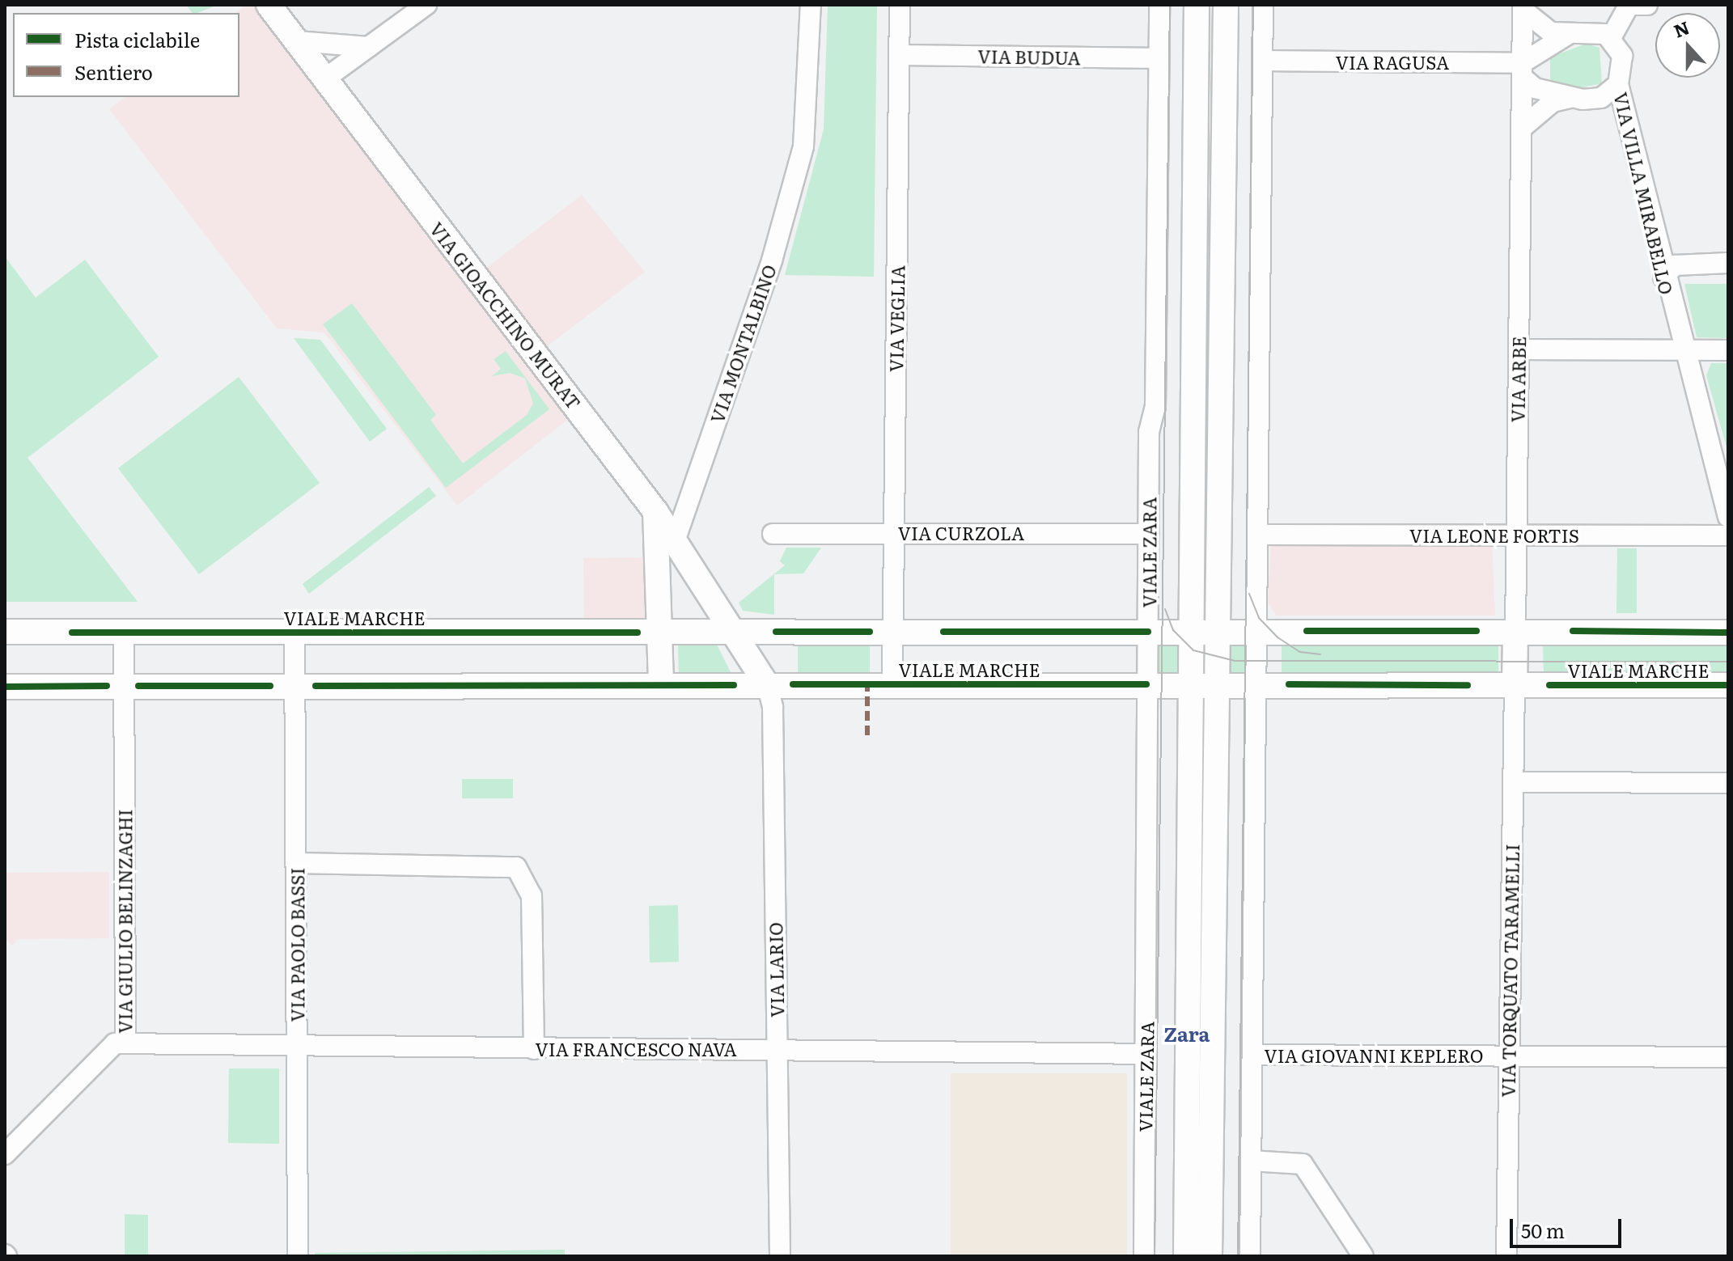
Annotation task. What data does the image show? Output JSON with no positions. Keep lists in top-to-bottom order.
{
  "streets": {
    "main road": ["VIA GIOACCHINO MURAT", "VIALE MARCHE"],
    "street": [
      "VIA BUDUA",
      "VIA RAGUSA",
      "VIA VILLA MIRABELLO",
      "VIA VEGLIA",
      "VIA MONTALBINO",
      "VIA ARBE",
      "VIA CURZOLA",
      "VIA LEONE FORTIS",
      "VIALE ZARA",
      "VIA GIULIO BELINZAGHI",
      "VIA PAOLO BASSI",
      "VIA LARIO",
      "VIA TORQUATO TARAMELLI",
      "VIA FRANCESCO NAVA",
      "VIA GIOVANNI KEPLERO"
    ]
  },
  "crossings": [
    ["VIA BUDUA", "VIA VEGLIA"],
    ["VIA BUDUA", "VIALE ZARA"],
    ["VIA RAGUSA", "VIA VILLA MIRABELLO"],
    ["VIA RAGUSA", "VIA ARBE"],
    ["VIA VILLA MIRABELLO", "VIA ARBE"],
    ["VIA GIOACCHINO MURAT", "VIA MONTALBINO"],
    ["VIA GIOACCHINO MURAT", "VIALE MARCHE"],
    ["VIA VEGLIA", "VIA CURZOLA"],
    ["VIA VEGLIA", "VIALE MARCHE"],
    ["VIA ARBE", "VIA LEONE FORTIS"],
    ["VIA ARBE", "VIALE MARCHE"],
    ["VIA CURZOLA", "VIALE ZARA"],
    ["VIALE ZARA", "VIALE MARCHE"],
    ["VIALE ZARA", "VIA FRANCESCO NAVA"],
    ["VIALE MARCHE", "VIA GIULIO BELINZAGHI"],
    ["VIALE MARCHE", "VIA PAOLO BASSI"],
    ["VIALE MARCHE", "VIA LARIO"],
    ["VIALE MARCHE", "VIA TORQUATO TARAMELLI"],
    ["VIA GIULIO BELINZAGHI", "VIA FRANCESCO NAVA"],
    ["VIA PAOLO BASSI", "VIA FRANCESCO NAVA"],
    ["VIA LARIO", "VIA FRANCESCO NAVA"],
    ["VIA TORQUATO TARAMELLI", "VIA GIOVANNI KEPLERO"]
  ],
  "districts": ["Zara"],
  "legend": ["Pista ciclabile", "Sentiero"],
  "scale_bar": "50 m",
  "north": "top"
}
